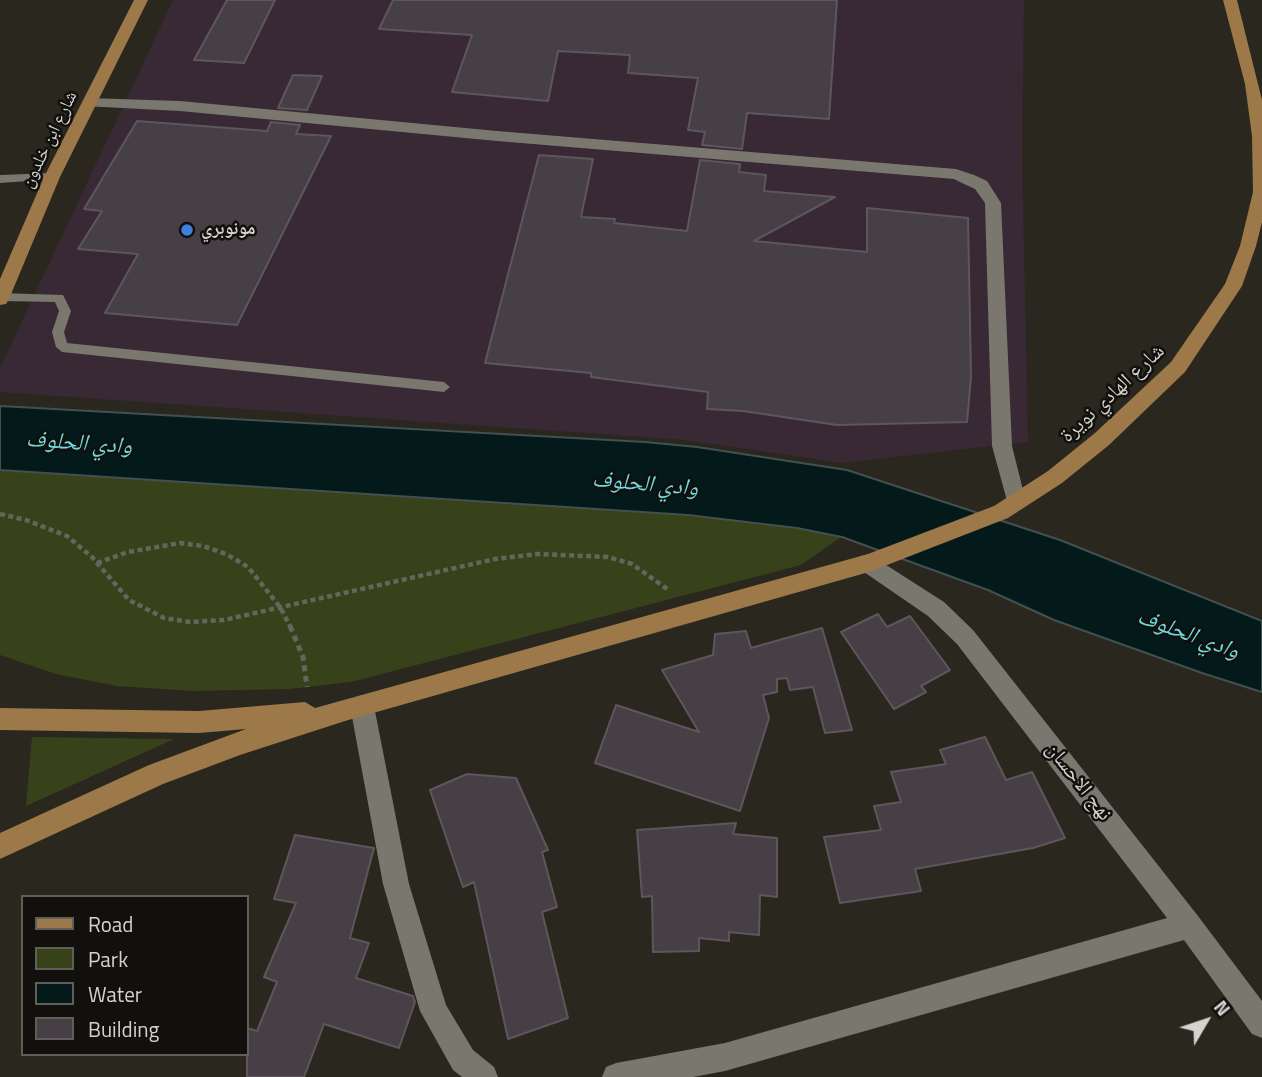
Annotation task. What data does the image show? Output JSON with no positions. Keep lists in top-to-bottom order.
{
  "streets": {
    "main road": ["شارع ابن خلدون", "شارع الهادي نويرة"],
    "street": ["نهج الاحسان"]
  },
  "crossings": [
    ["شارع الهادي نويرة", "نهج الاحسان"]
  ],
  "water": ["وادي الحلوف"],
  "places": ["مونوبري"],
  "legend": [
    "Road",
    "Park",
    "Water",
    "Building"
  ],
  "north": "top right"
}
